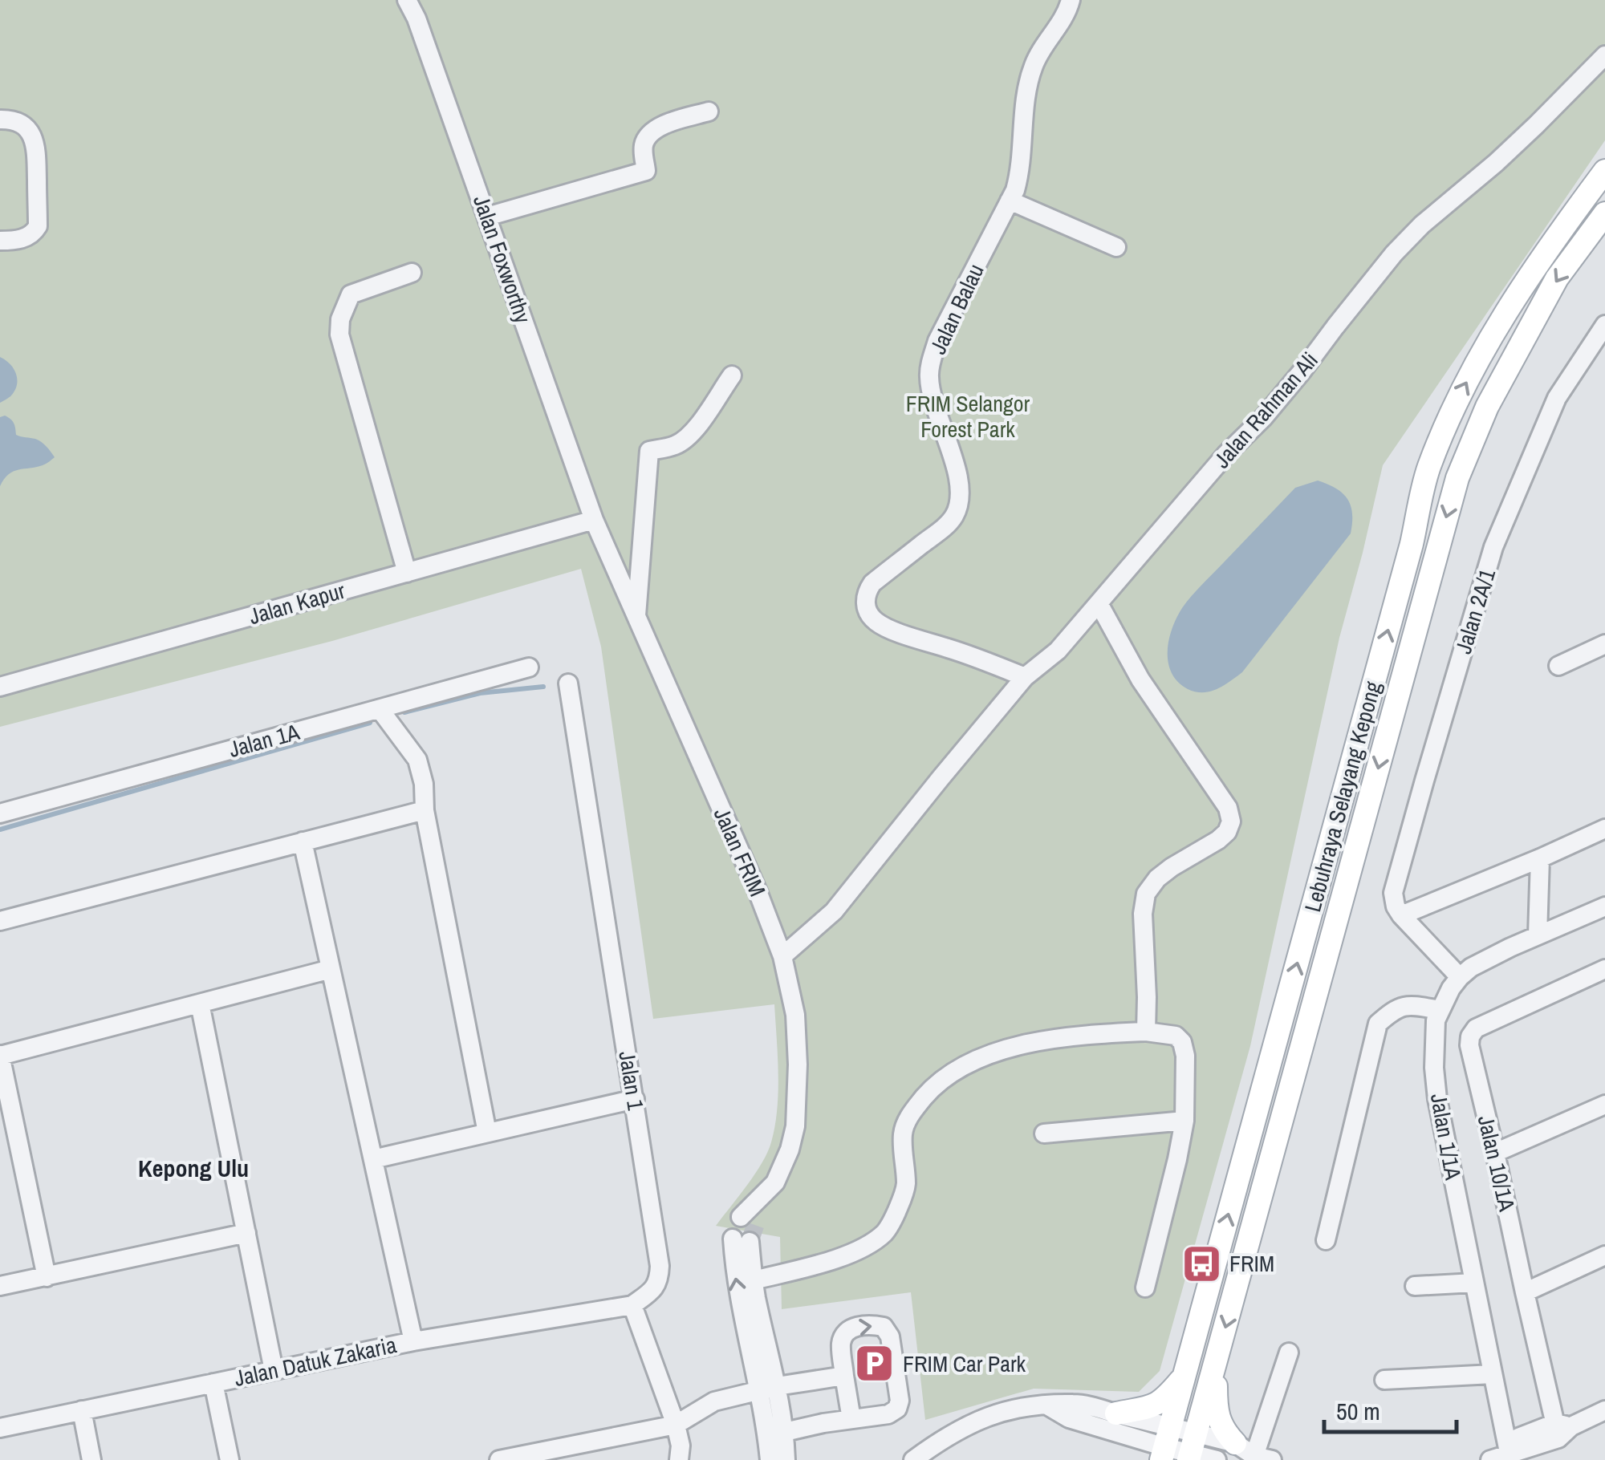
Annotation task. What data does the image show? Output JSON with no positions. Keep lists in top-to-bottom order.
{
  "streets": {
    "main road": ["Lebuhraya Selayang Kepong"],
    "street": [
      "Jalan Foxworthy",
      "Jalan Balau",
      "Jalan Rahman Ali",
      "Jalan Kapur",
      "Jalan 2A/1",
      "Jalan 1A",
      "Jalan FRIM",
      "Jalan 1",
      "Jalan 1/1A",
      "Jalan 10/1A",
      "Jalan Datuk Zakaria"
    ]
  },
  "crossings": [
    ["Jalan Foxworthy", "Jalan Kapur"],
    ["Jalan Foxworthy", "Jalan FRIM"],
    ["Jalan Balau", "Jalan Rahman Ali"],
    ["Jalan Rahman Ali", "Jalan FRIM"],
    ["Jalan Kapur", "Jalan FRIM"],
    ["Jalan 1", "Jalan Datuk Zakaria"]
  ],
  "districts": ["Kepong Ulu"],
  "parks": ["FRIM Selangor Forest Park"],
  "places": {
    "bus stop": ["FRIM"],
    "parking": ["FRIM Car Park"]
  },
  "scale_bar": "50 m"
}
